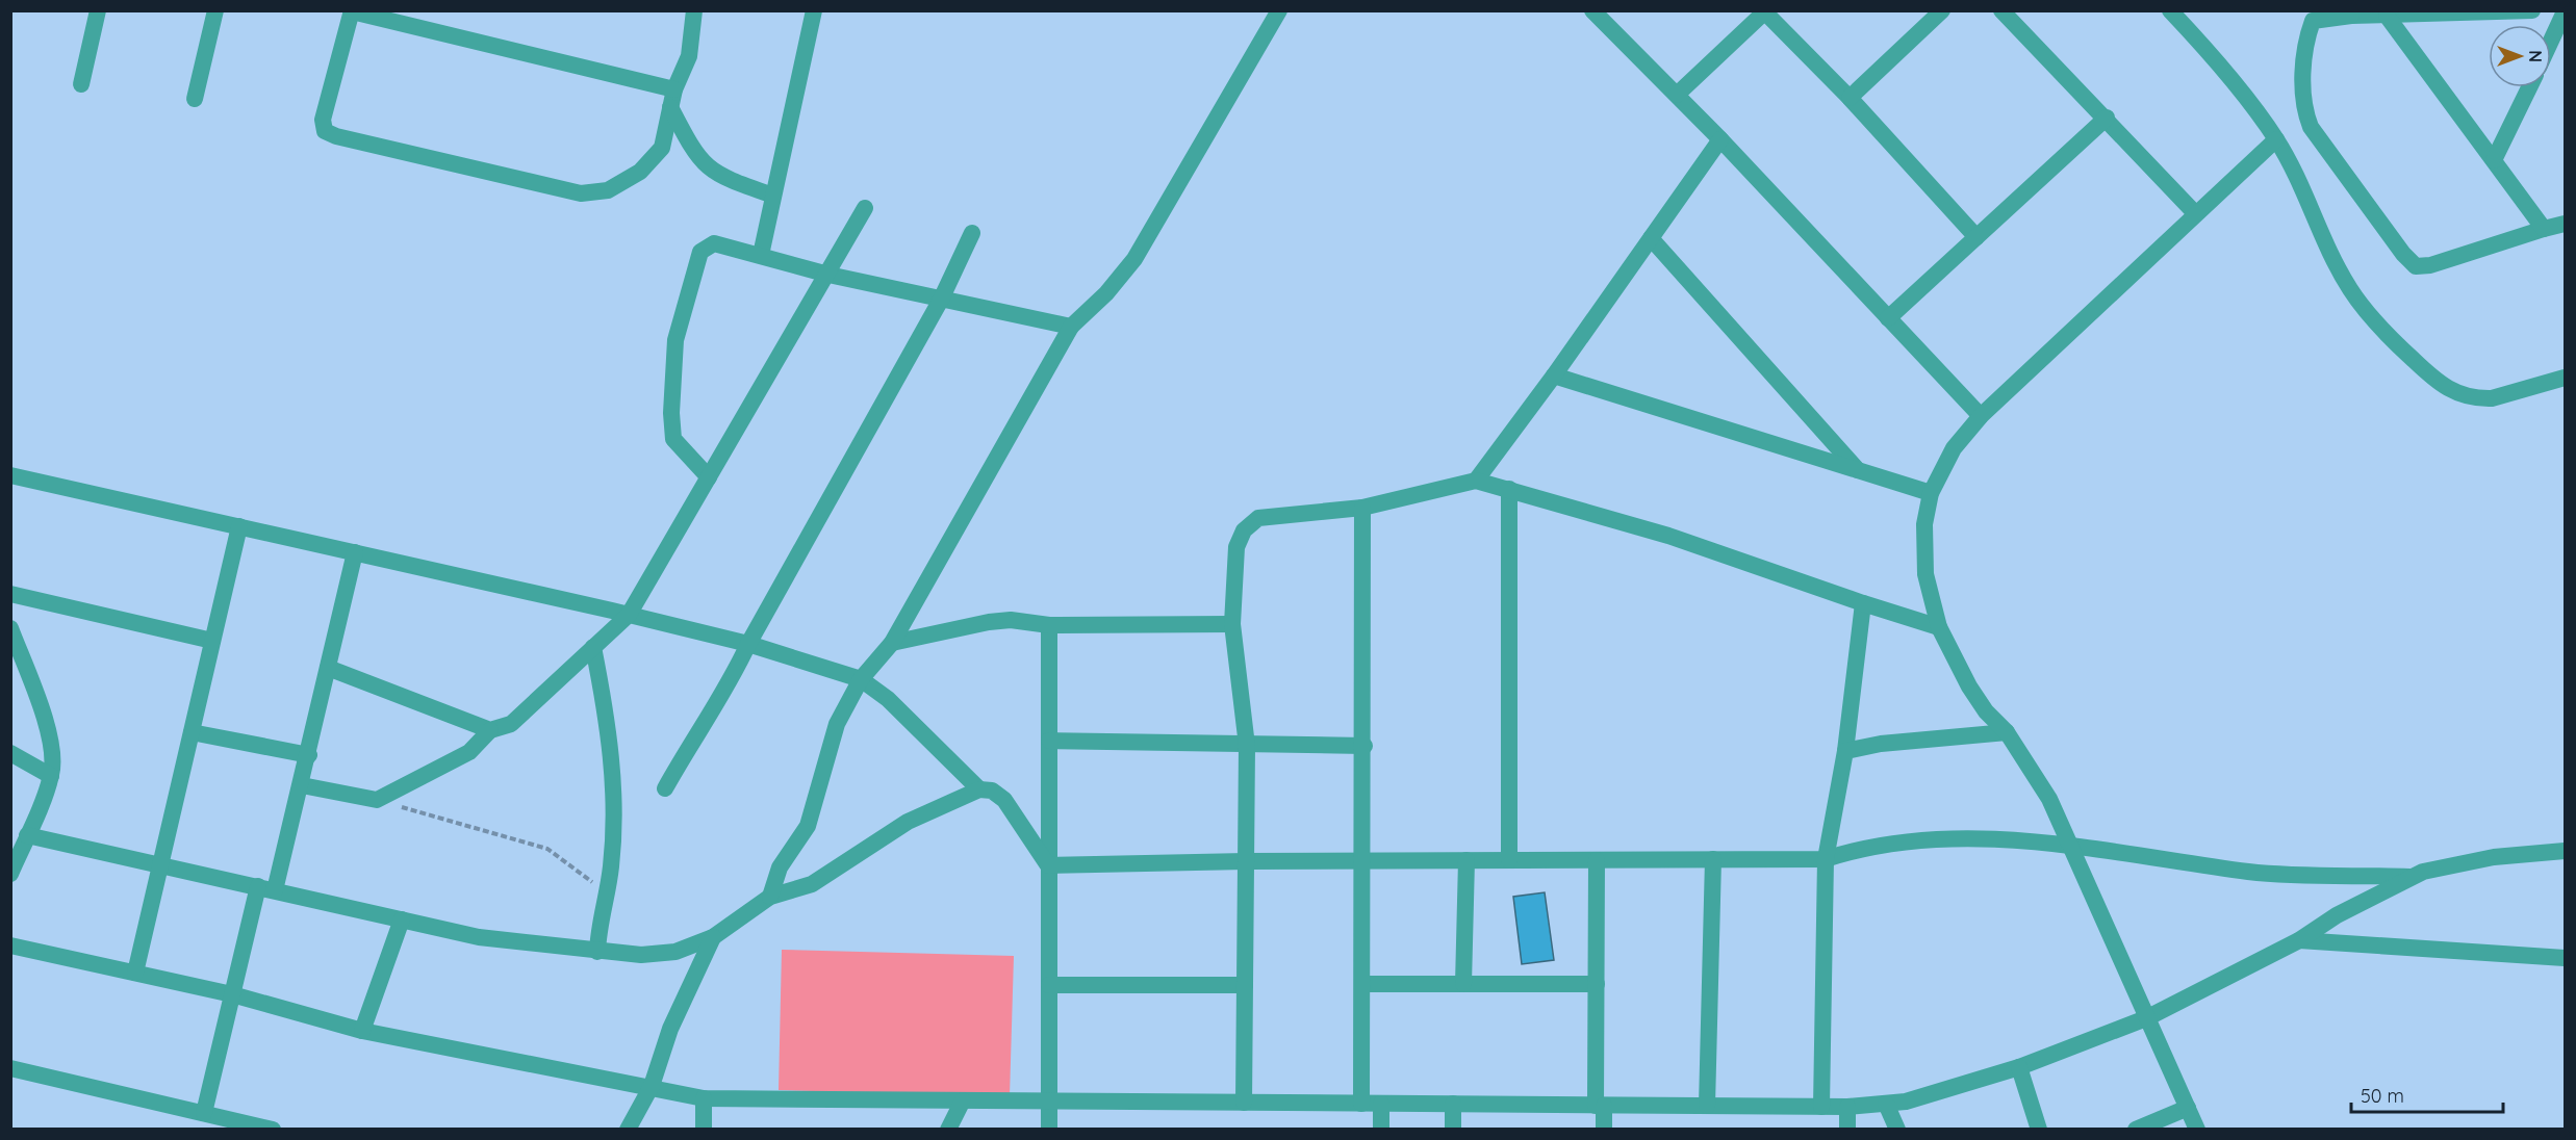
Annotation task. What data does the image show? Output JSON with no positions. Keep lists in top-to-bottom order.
{
  "scale_bar": "50 m",
  "north": "right"
}
